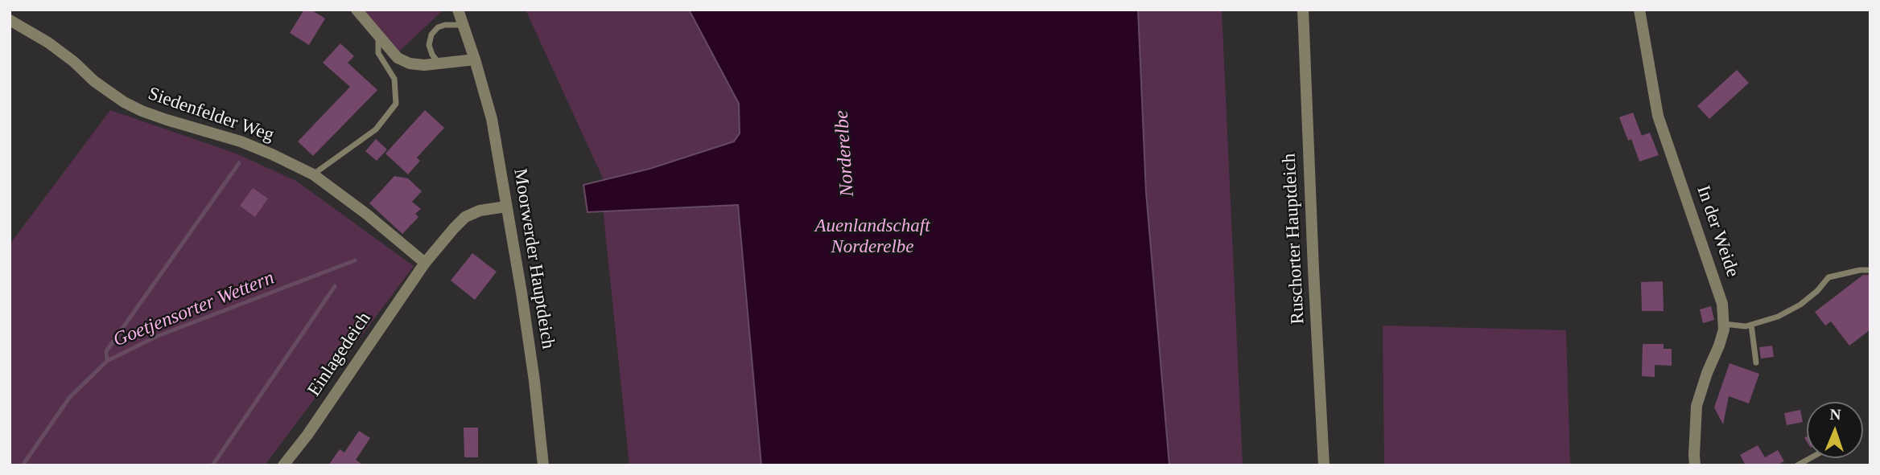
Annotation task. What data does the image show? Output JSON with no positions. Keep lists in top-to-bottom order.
{
  "streets": {
    "street": [
      "Siedenfelder Weg",
      "In der Weide",
      "Ruschorter Hauptdeich",
      "Moorwerder Hauptdeich",
      "Einlagedeich"
    ]
  },
  "crossings": [
    ["Siedenfelder Weg", "Einlagedeich"]
  ],
  "water": ["Norderelbe", "Goetjensorter Wettern"],
  "parks": ["Auenlandschaft Norderelbe"],
  "north": "top"
}
